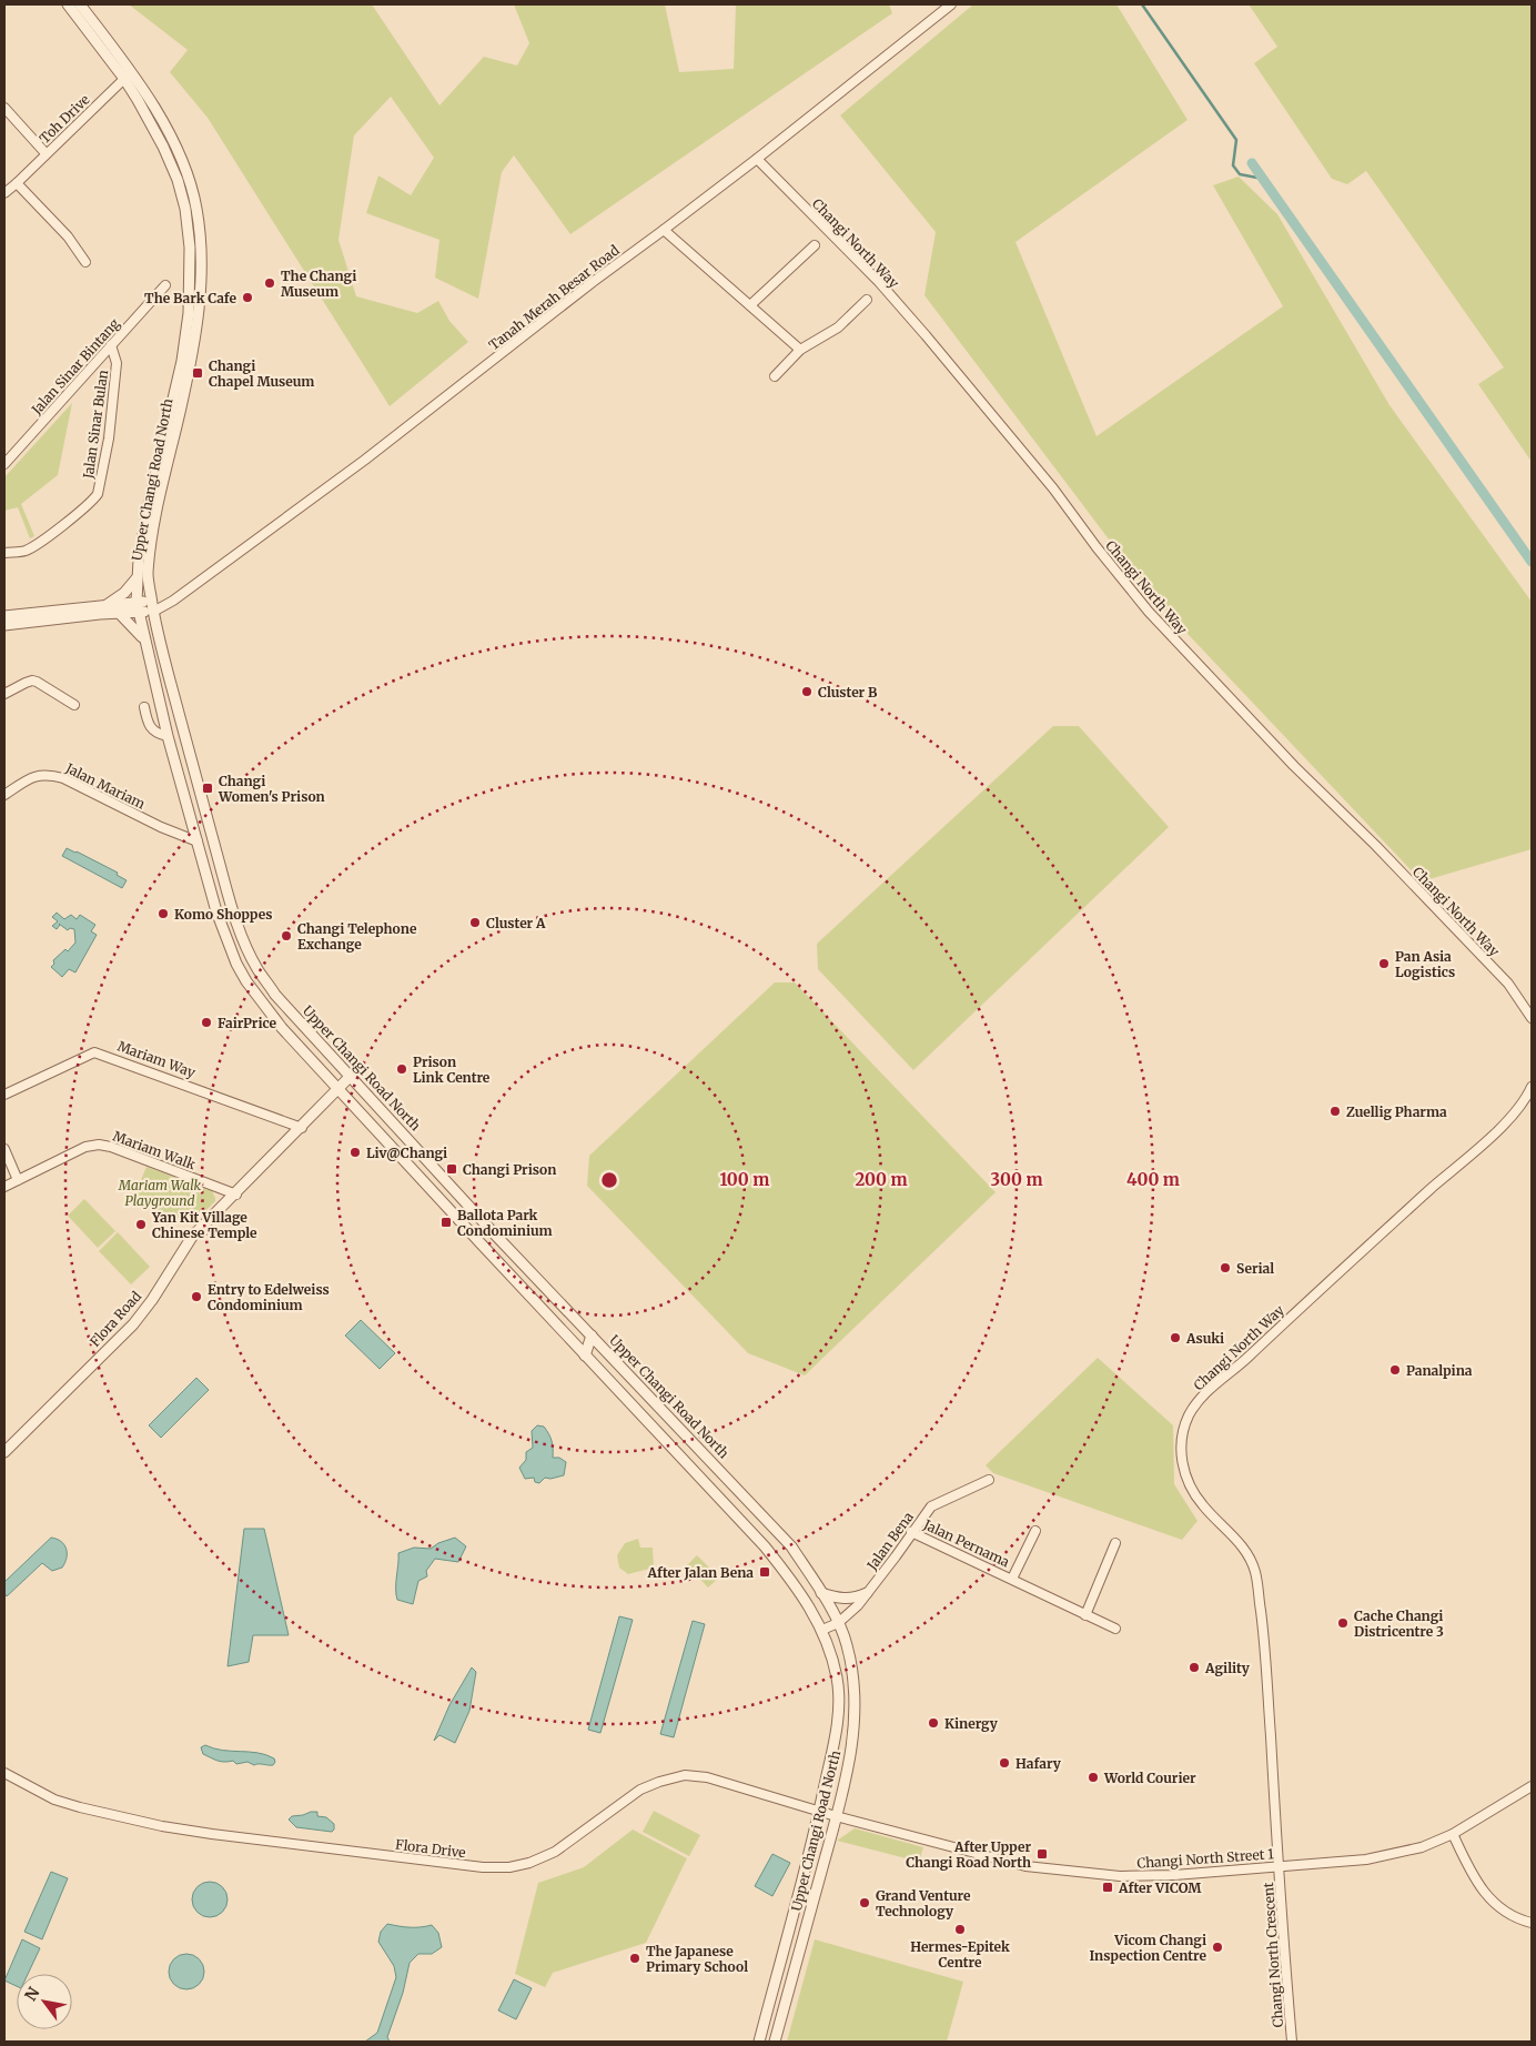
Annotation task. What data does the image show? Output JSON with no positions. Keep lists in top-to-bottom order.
{
  "streets": {
    "street": [
      "Toh Drive",
      "Changi North Way",
      "Tanah Merah Besar Road",
      "Jalan Sinar Bintang",
      "Jalan Sinar Bulan",
      "Upper Changi Road North",
      "Jalan Mariam",
      "Mariam Way",
      "Mariam Walk",
      "Flora Road",
      "Jalan Bena",
      "Jalan Pernama",
      "Flora Drive",
      "Changi North Street 1",
      "Changi North Crescent"
    ]
  },
  "crossings": [
    ["Toh Drive", "Upper Changi Road North"],
    ["Changi North Way", "Tanah Merah Besar Road"],
    ["Changi North Way", "Changi North Street 1"],
    ["Changi North Way", "Changi North Crescent"],
    ["Tanah Merah Besar Road", "Upper Changi Road North"],
    ["Jalan Sinar Bintang", "Jalan Sinar Bulan"],
    ["Upper Changi Road North", "Jalan Mariam"],
    ["Upper Changi Road North", "Jalan Bena"],
    ["Upper Changi Road North", "Flora Drive"],
    ["Upper Changi Road North", "Changi North Street 1"],
    ["Mariam Walk", "Flora Road"],
    ["Jalan Bena", "Jalan Pernama"],
    ["Flora Drive", "Changi North Street 1"],
    ["Changi North Street 1", "Changi North Crescent"]
  ],
  "parks": ["Mariam Walk Playground"],
  "places": {
    "other": [
      "The Changi Museum",
      "The Bark Cafe",
      "Cluster B",
      "Komo Shoppes",
      "Cluster A",
      "Changi Telephone Exchange",
      "Pan Asia Logistics",
      "FairPrice",
      "Prison Link Centre",
      "Zuellig Pharma",
      "Liv@Changi",
      "Yan Kit Village Chinese Temple",
      "Serial",
      "Entry to Edelweiss Condominium",
      "Asuki",
      "Panalpina",
      "Cache Changi Districentre 3",
      "Agility",
      "Kinergy",
      "Hafary",
      "World Courier",
      "Grand Venture Technology",
      "Hermes-Epitek Centre",
      "Vicom Changi Inspection Centre",
      "The Japanese Primary School"
    ],
    "transit": [
      "Changi Chapel Museum",
      "Changi Women's Prison",
      "Changi Prison",
      "Ballota Park Condominium",
      "After Jalan Bena",
      "After Upper Changi Road North",
      "After VICOM"
    ]
  },
  "north": "top left",
  "rings": [
    "100 m",
    "200 m",
    "300 m",
    "400 m"
  ]
}
